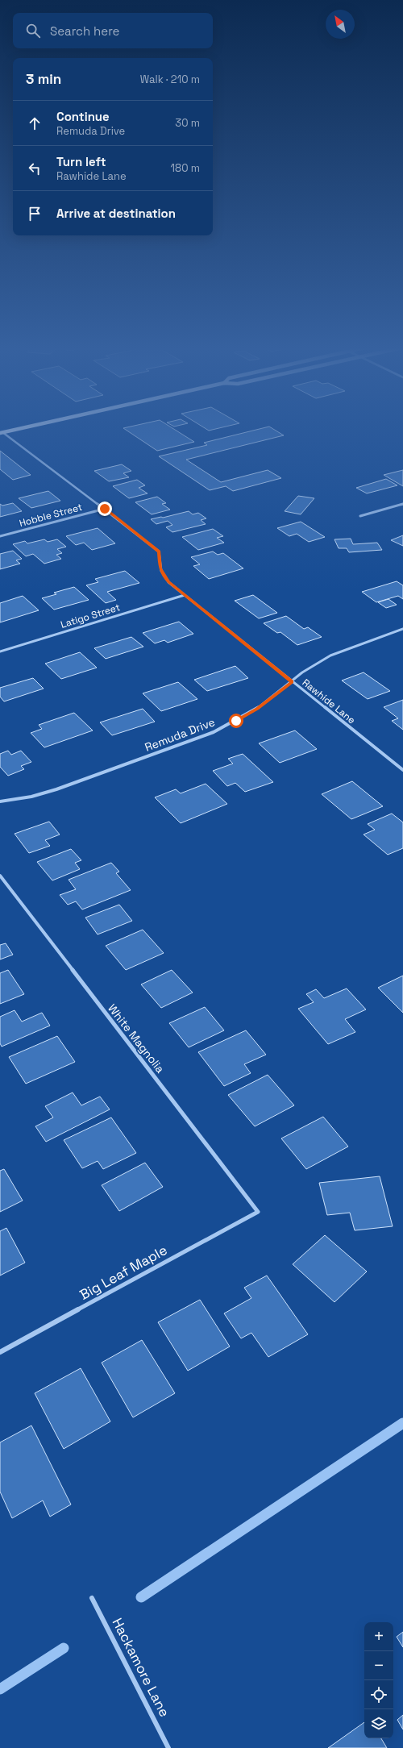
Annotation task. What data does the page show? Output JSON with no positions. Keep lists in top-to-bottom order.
{
  "streets": {
    "street": [
      "Hobble Street",
      "Latigo Street",
      "Rawhide Lane",
      "Remuda Drive",
      "White Magnolia",
      "Big Leaf Maple",
      "Hackamore Lane"
    ]
  },
  "crossings": [
    ["Hobble Street", "Rawhide Lane"],
    ["Latigo Street", "Rawhide Lane"],
    ["Rawhide Lane", "Remuda Drive"],
    ["White Magnolia", "Big Leaf Maple"]
  ],
  "north": "top left",
  "page": {
    "search": "Search here",
    "heading": ["3 min", "Walk · 210 m"],
    "list": [
      ["Continue", "Remuda Drive", "30 m"],
      ["Turn left", "Rawhide Lane", "180 m"],
      "Arrive at destination"
    ],
    "map_buttons": ["+", "−"]
  }
}
